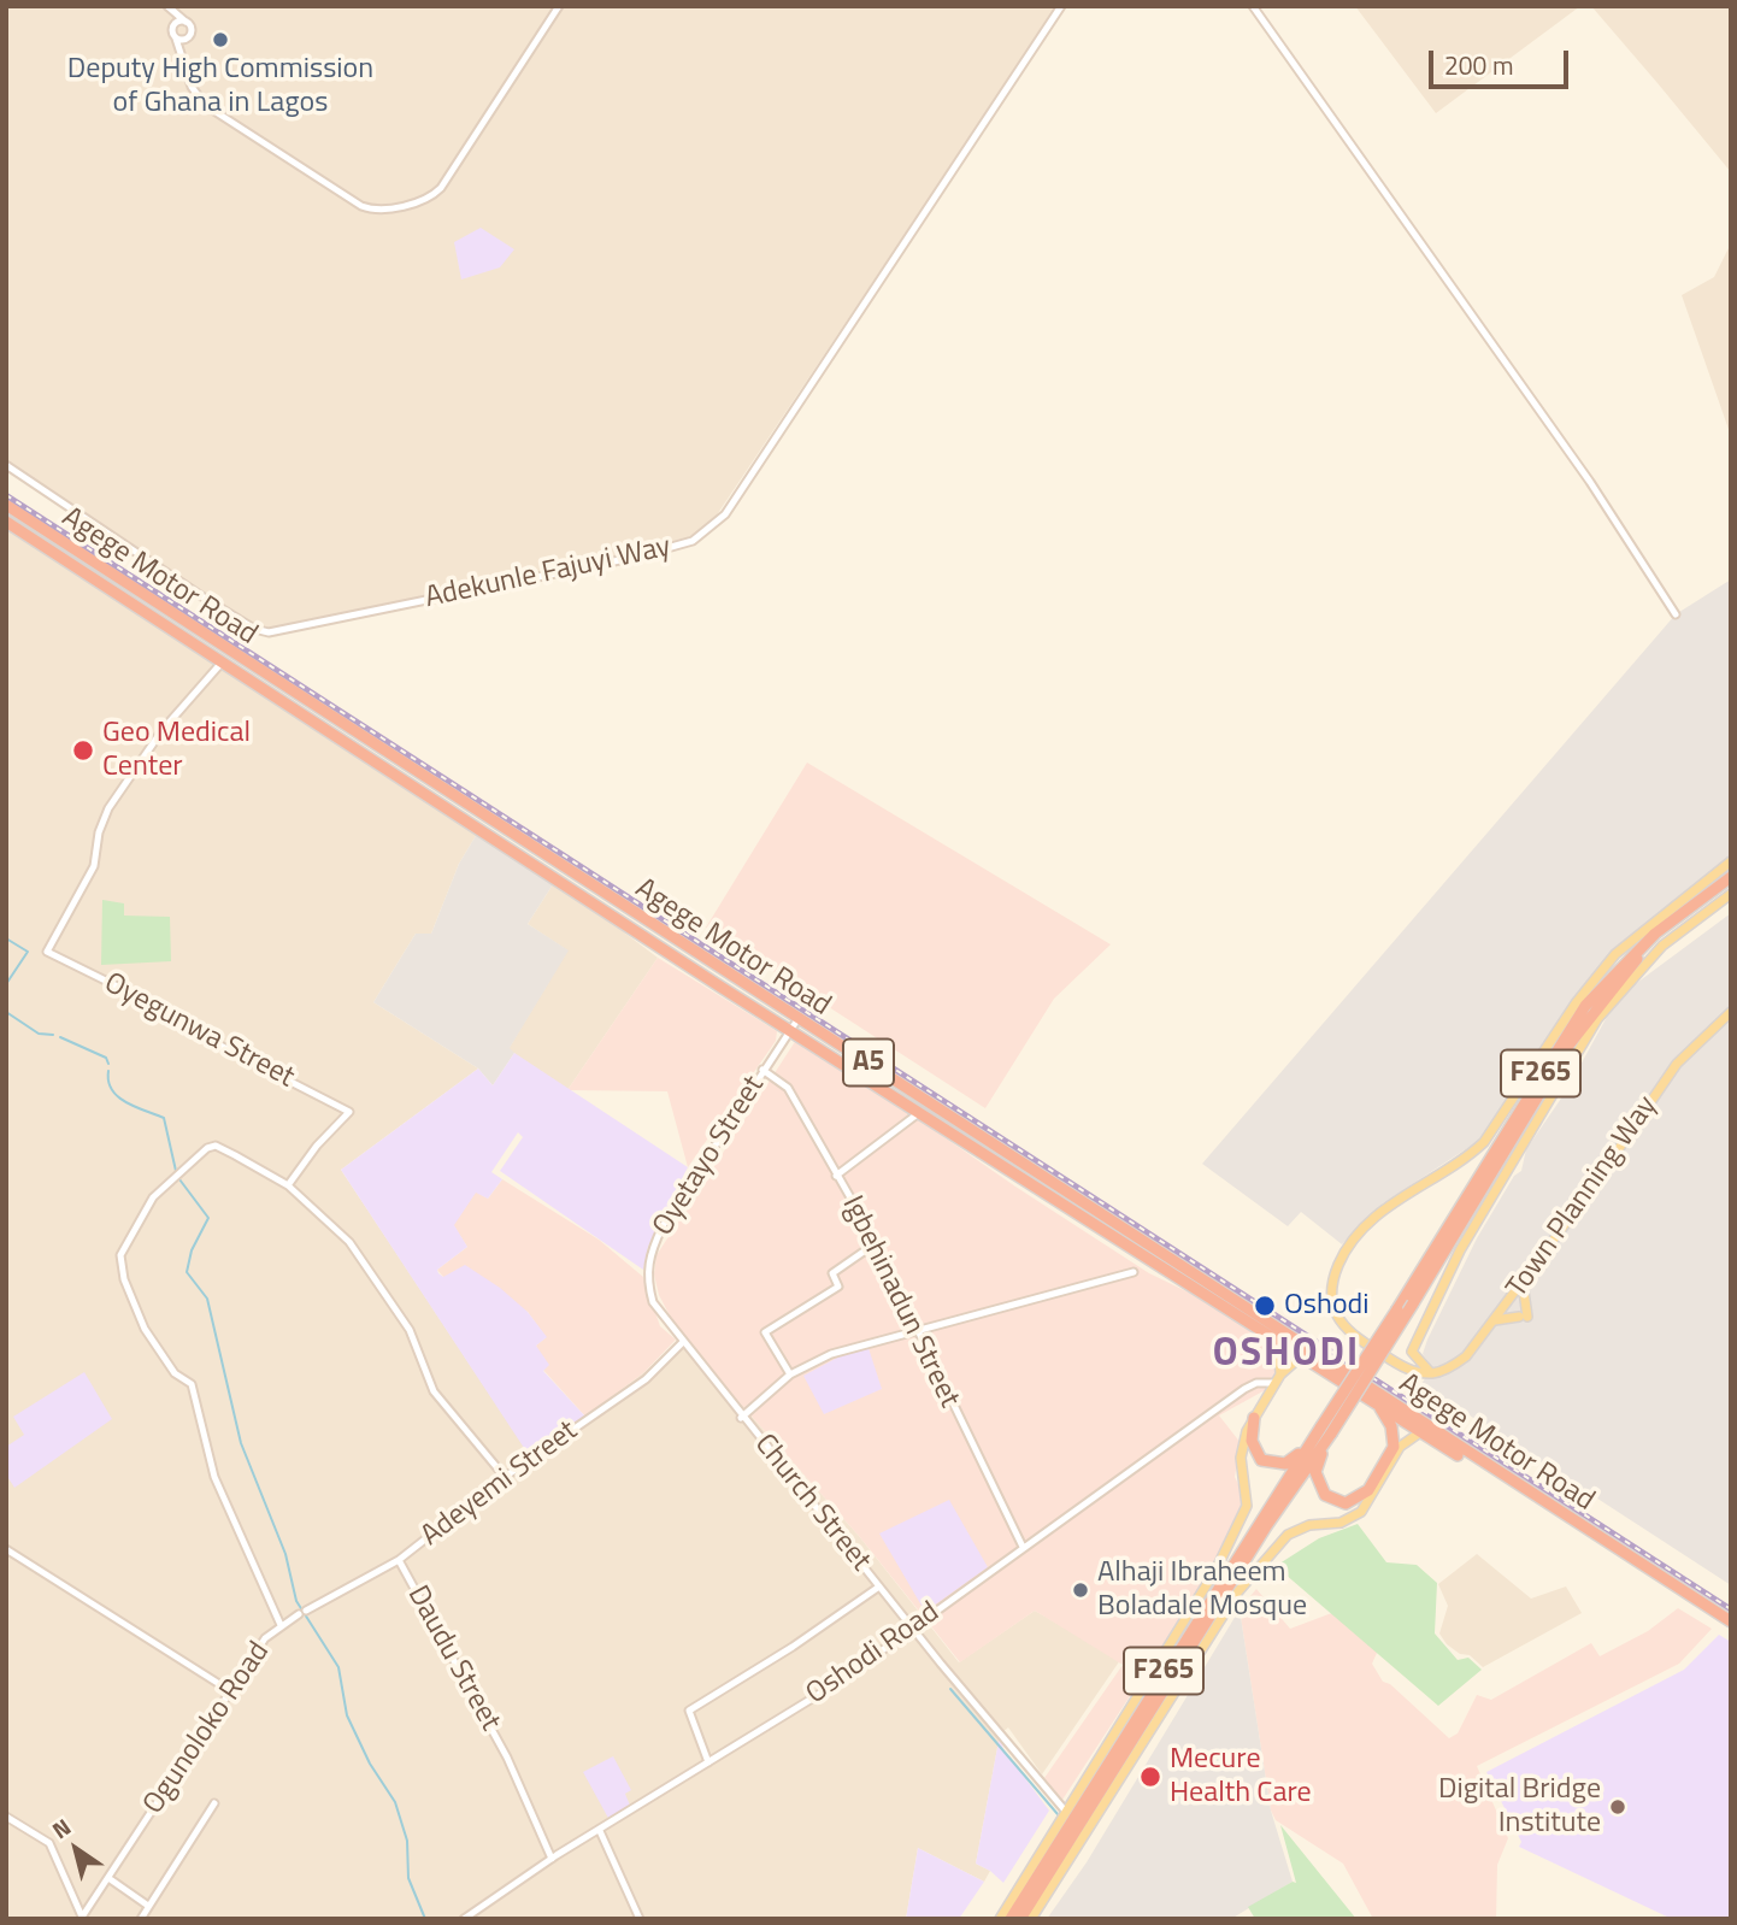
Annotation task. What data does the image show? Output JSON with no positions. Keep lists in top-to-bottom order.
{
  "streets": {
    "highway": ["Agege Motor Road", "A5", "F265"],
    "main road": ["Town Planning Way"],
    "street": [
      "Adekunle Fajuyi Way",
      "Oyegunwa Street",
      "Oyetayo Street",
      "Igbehinadun Street",
      "Adeyemi Street",
      "Church Street",
      "Oshodi Road",
      "Daudu Street",
      "Ogunoloko Road"
    ]
  },
  "crossings": [
    ["Agege Motor Road", "Oyegunwa Street"],
    ["Agege Motor Road", "Oyetayo Street"],
    ["Oyetayo Street", "Igbehinadun Street"],
    ["Oyetayo Street", "Adeyemi Street"],
    ["Oyetayo Street", "Church Street"],
    ["Igbehinadun Street", "Oshodi Road"],
    ["Adeyemi Street", "Church Street"],
    ["Adeyemi Street", "Daudu Street"],
    ["Adeyemi Street", "Ogunoloko Road"],
    ["Church Street", "Oshodi Road"],
    ["Oshodi Road", "Daudu Street"]
  ],
  "districts": ["OSHODI"],
  "places": [
    "Deputy High Commission of Ghana in Lagos",
    "Geo Medical Center",
    "Oshodi",
    "Alhaji Ibraheem Boladale Mosque",
    "Mecure Health Care",
    "Digital Bridge Institute"
  ],
  "scale_bar": "200 m",
  "north": "top left"
}
